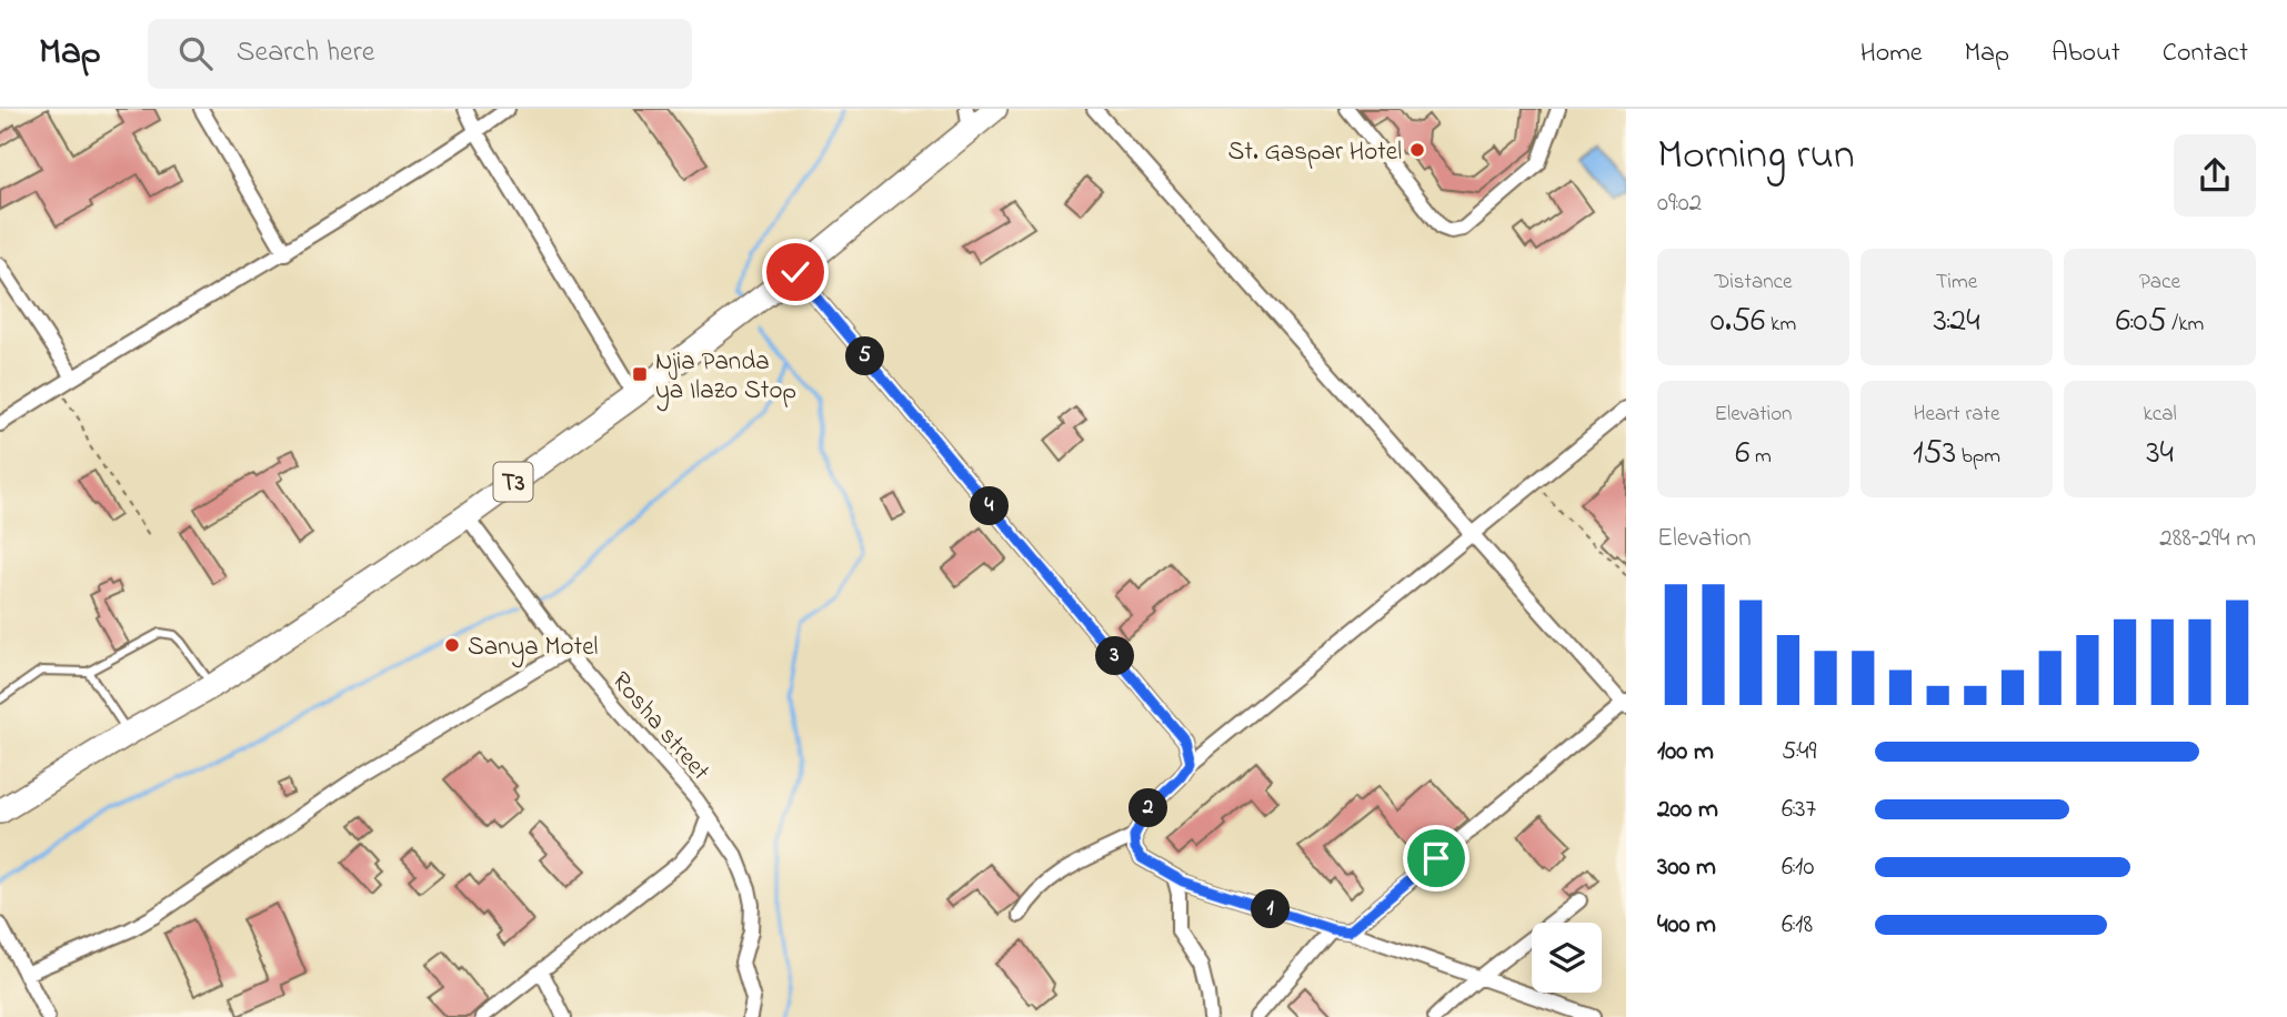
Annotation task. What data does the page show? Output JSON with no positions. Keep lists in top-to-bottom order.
{
  "streets": {
    "highway": ["T3"],
    "street": ["Rosha street"]
  },
  "crossings": [
    ["T3", "Rosha street"]
  ],
  "places": {
    "other": ["St. Gaspar Hotel", "Sanya Motel"],
    "transit": ["Njia Panda ya Ilazo Stop"]
  },
  "page": {
    "header": "Map",
    "search": "Search here",
    "nav": [
      "Home",
      "Map",
      "About",
      "Contact"
    ],
    "heading": ["Morning run", "09:02"],
    "stats": [
      ["Distance", "0.56 km"],
      ["Time", "3:24"],
      ["Pace", "6:05 /km"],
      ["Elevation", "6 m"],
      ["Heart rate", "153 bpm"],
      ["kcal", "34"]
    ],
    "pins": [
      "5",
      "4",
      "3",
      "2",
      "1"
    ],
    "chart": ["Elevation", "288–294 m"],
    "list": [
      {
        "name": "100 m",
        "note": "5:49"
      },
      {
        "name": "200 m",
        "note": "6:37"
      },
      {
        "name": "300 m",
        "note": "6:10"
      },
      {
        "name": "400 m",
        "note": "6:18"
      }
    ]
  }
}
